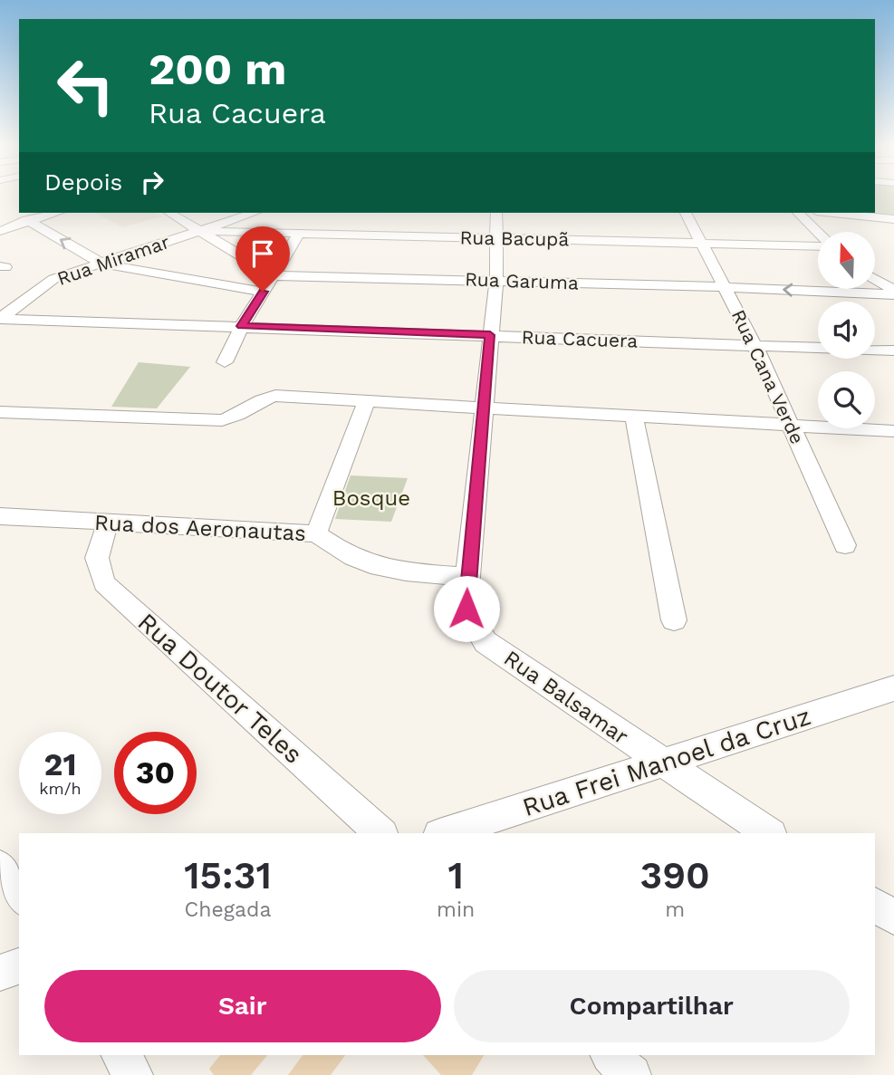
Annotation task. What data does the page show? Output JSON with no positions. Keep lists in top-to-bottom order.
{
  "streets": {
    "street": [
      "Rua Bacupã",
      "Rua Miramar",
      "Rua Garuma",
      "Rua Cacuera",
      "Rua Cana Verde",
      "Rua dos Aeronautas",
      "Rua Doutor Teles",
      "Rua Balsamar",
      "Rua Frei Manoel da Cruz"
    ]
  },
  "crossings": [
    ["Rua Bacupã", "Rua Miramar"],
    ["Rua Bacupã", "Rua Cana Verde"],
    ["Rua Bacupã", "Rua Balsamar"],
    ["Rua Miramar", "Rua Cacuera"],
    ["Rua Garuma", "Rua Cana Verde"],
    ["Rua Garuma", "Rua Balsamar"],
    ["Rua Cacuera", "Rua Cana Verde"],
    ["Rua Cacuera", "Rua Balsamar"],
    ["Rua dos Aeronautas", "Rua Doutor Teles"],
    ["Rua dos Aeronautas", "Rua Balsamar"],
    ["Rua Balsamar", "Rua Frei Manoel da Cruz"]
  ],
  "parks": ["Bosque"],
  "north": "top",
  "page": {
    "turn": ["200 m", "Rua Cacuera"],
    "then": "Depois",
    "speed": "21 km/h",
    "limit": "30",
    "eta": [
      "15:31",
      "Chegada",
      "1",
      "min",
      "390",
      "m"
    ],
    "buttons": ["Sair", "Compartilhar"]
  }
}
